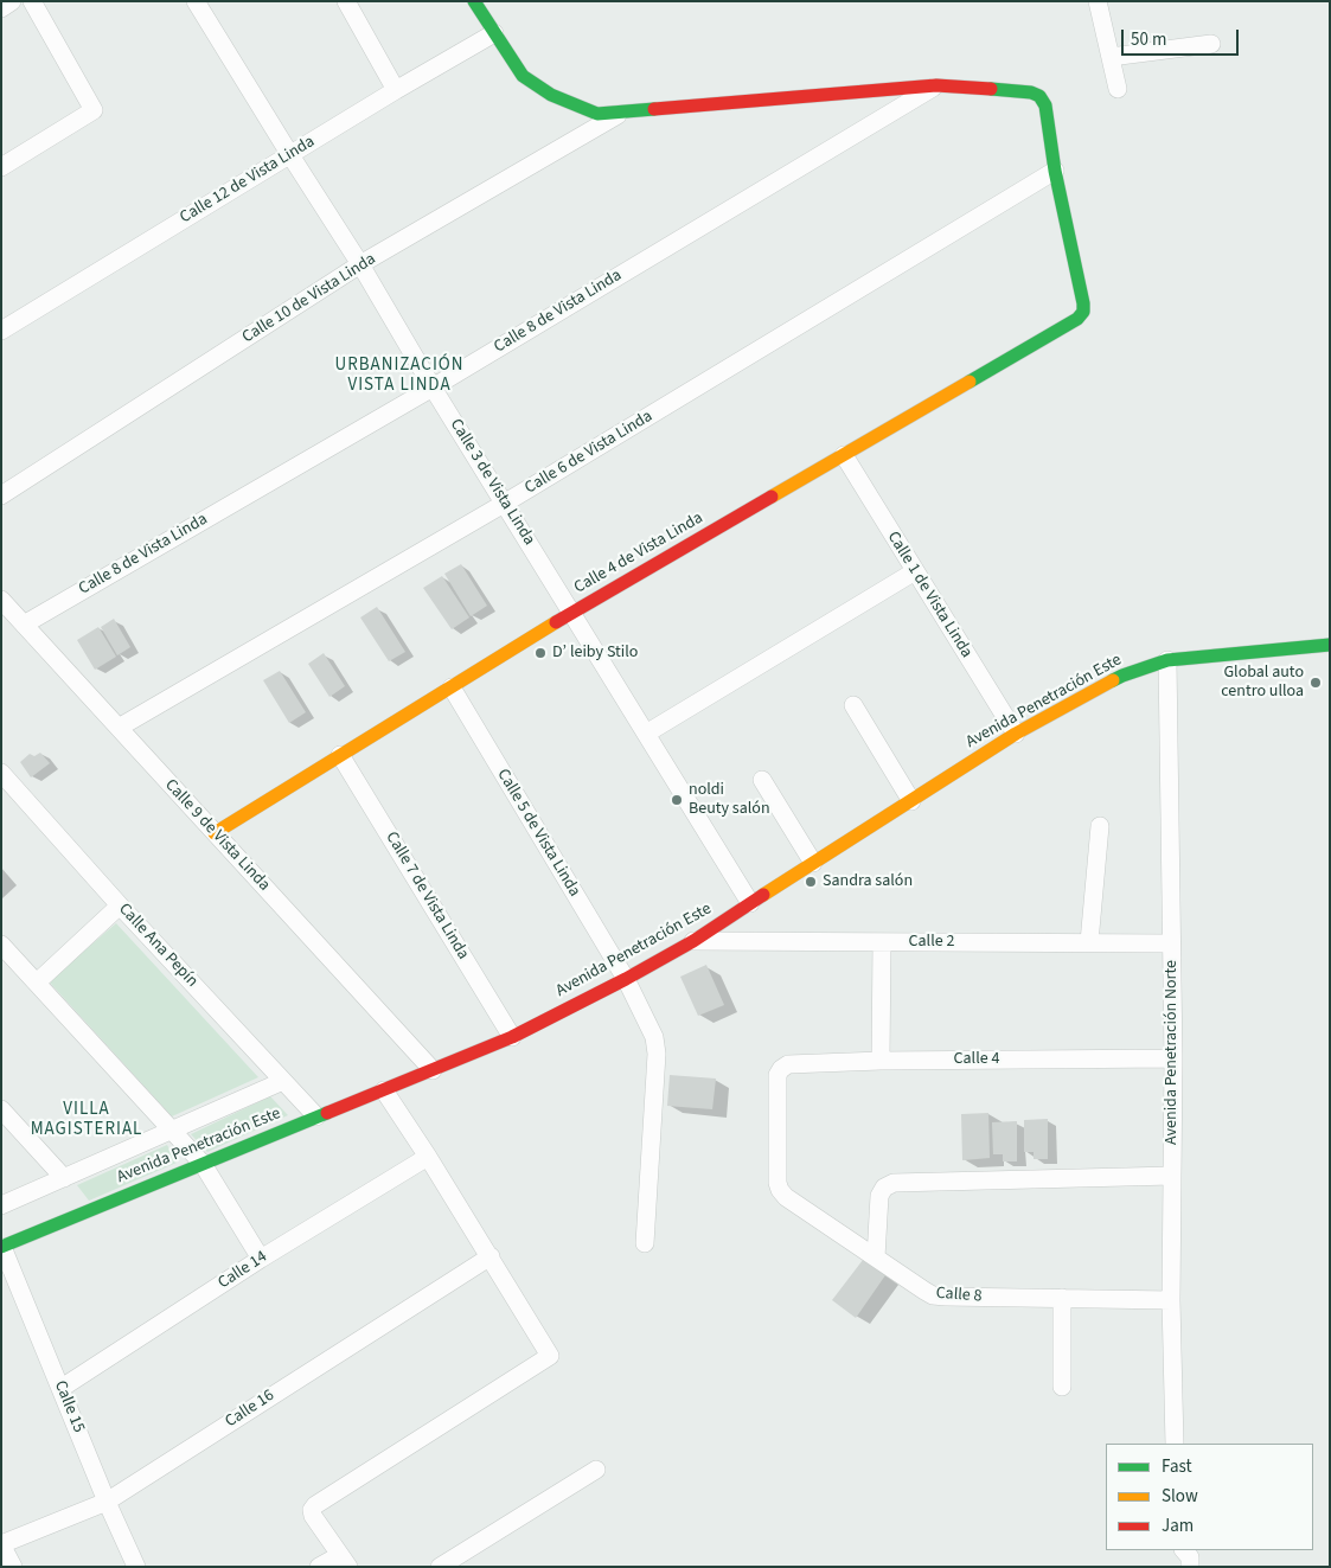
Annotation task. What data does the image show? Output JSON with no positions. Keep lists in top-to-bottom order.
{
  "streets": {
    "street": [
      "Calle 12 de Vista Linda",
      "Calle 10 de Vista Linda",
      "Calle 8 de Vista Linda",
      "Calle 6 de Vista Linda",
      "Calle 3 de Vista Linda",
      "Calle 4 de Vista Linda",
      "Calle 1 de Vista Linda",
      "Avenida Penetración Este",
      "Calle 5 de Vista Linda",
      "Calle 9 de Vista Linda",
      "Calle 7 de Vista Linda",
      "Calle 2",
      "Calle Ana Pepín",
      "Avenida Penetración Norte",
      "Calle 4",
      "Calle 14",
      "Calle 8",
      "Calle 15",
      "Calle 16"
    ]
  },
  "crossings": [
    ["Calle 12 de Vista Linda", "Calle 3 de Vista Linda"],
    ["Calle 10 de Vista Linda", "Calle 3 de Vista Linda"],
    ["Calle 8 de Vista Linda", "Calle 3 de Vista Linda"],
    ["Calle 8 de Vista Linda", "Calle 9 de Vista Linda"],
    ["Calle 6 de Vista Linda", "Calle 3 de Vista Linda"],
    ["Calle 6 de Vista Linda", "Calle 4 de Vista Linda"],
    ["Calle 6 de Vista Linda", "Calle 9 de Vista Linda"],
    ["Calle 3 de Vista Linda", "Calle 4 de Vista Linda"],
    ["Calle 3 de Vista Linda", "Avenida Penetración Este"],
    ["Calle 4 de Vista Linda", "Calle 1 de Vista Linda"],
    ["Calle 4 de Vista Linda", "Calle 5 de Vista Linda"],
    ["Calle 4 de Vista Linda", "Calle 9 de Vista Linda"],
    ["Calle 4 de Vista Linda", "Calle 7 de Vista Linda"],
    ["Calle 1 de Vista Linda", "Avenida Penetración Este"],
    ["Avenida Penetración Este", "Calle 5 de Vista Linda"],
    ["Avenida Penetración Este", "Calle 9 de Vista Linda"],
    ["Avenida Penetración Este", "Calle 7 de Vista Linda"],
    ["Avenida Penetración Este", "Calle 2"],
    ["Avenida Penetración Este", "Calle Ana Pepín"],
    ["Avenida Penetración Este", "Avenida Penetración Norte"],
    ["Avenida Penetración Este", "Calle 15"],
    ["Calle 2", "Avenida Penetración Norte"],
    ["Avenida Penetración Norte", "Calle 4"],
    ["Avenida Penetración Norte", "Calle 8"],
    ["Calle 4", "Calle 8"],
    ["Calle 14", "Calle 15"],
    ["Calle 15", "Calle 16"]
  ],
  "districts": ["URBANIZACIÓN VISTA LINDA", "VILLA MAGISTERIAL"],
  "places": [
    "D’ leiby Stilo",
    "Global auto centro ulloa",
    "noldi Beuty salón",
    "Sandra salón"
  ],
  "legend": ["Fast", "Slow", "Jam"],
  "scale_bar": "50 m"
}
